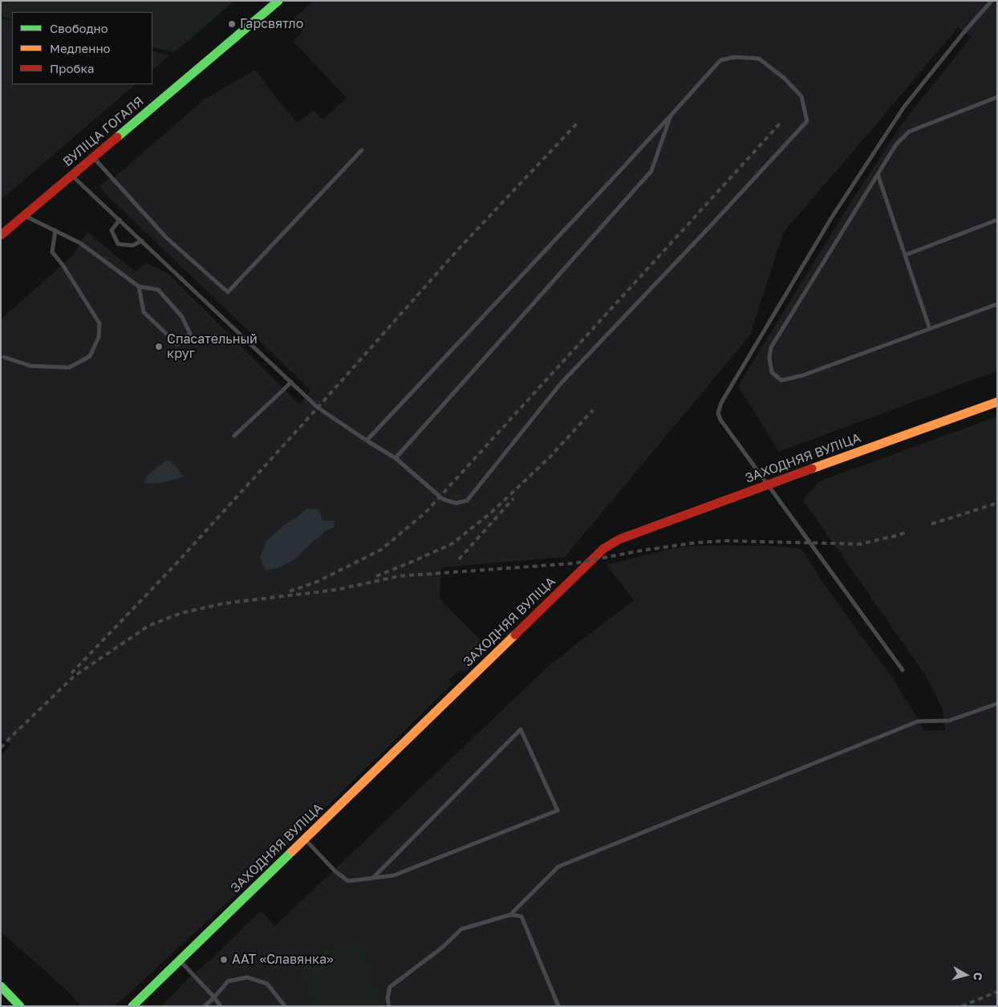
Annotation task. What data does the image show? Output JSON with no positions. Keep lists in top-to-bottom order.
{
  "streets": {
    "street": ["ВУЛІЦА ГОГАЛЯ", "ЗАХОДНЯЯ ВУЛІЦА"]
  },
  "places": ["Гарсвятло", "Спасательный круг", "ААТ «Славянка»"],
  "legend": ["Свободно", "Медленно", "Пробка"],
  "north": "right"
}
